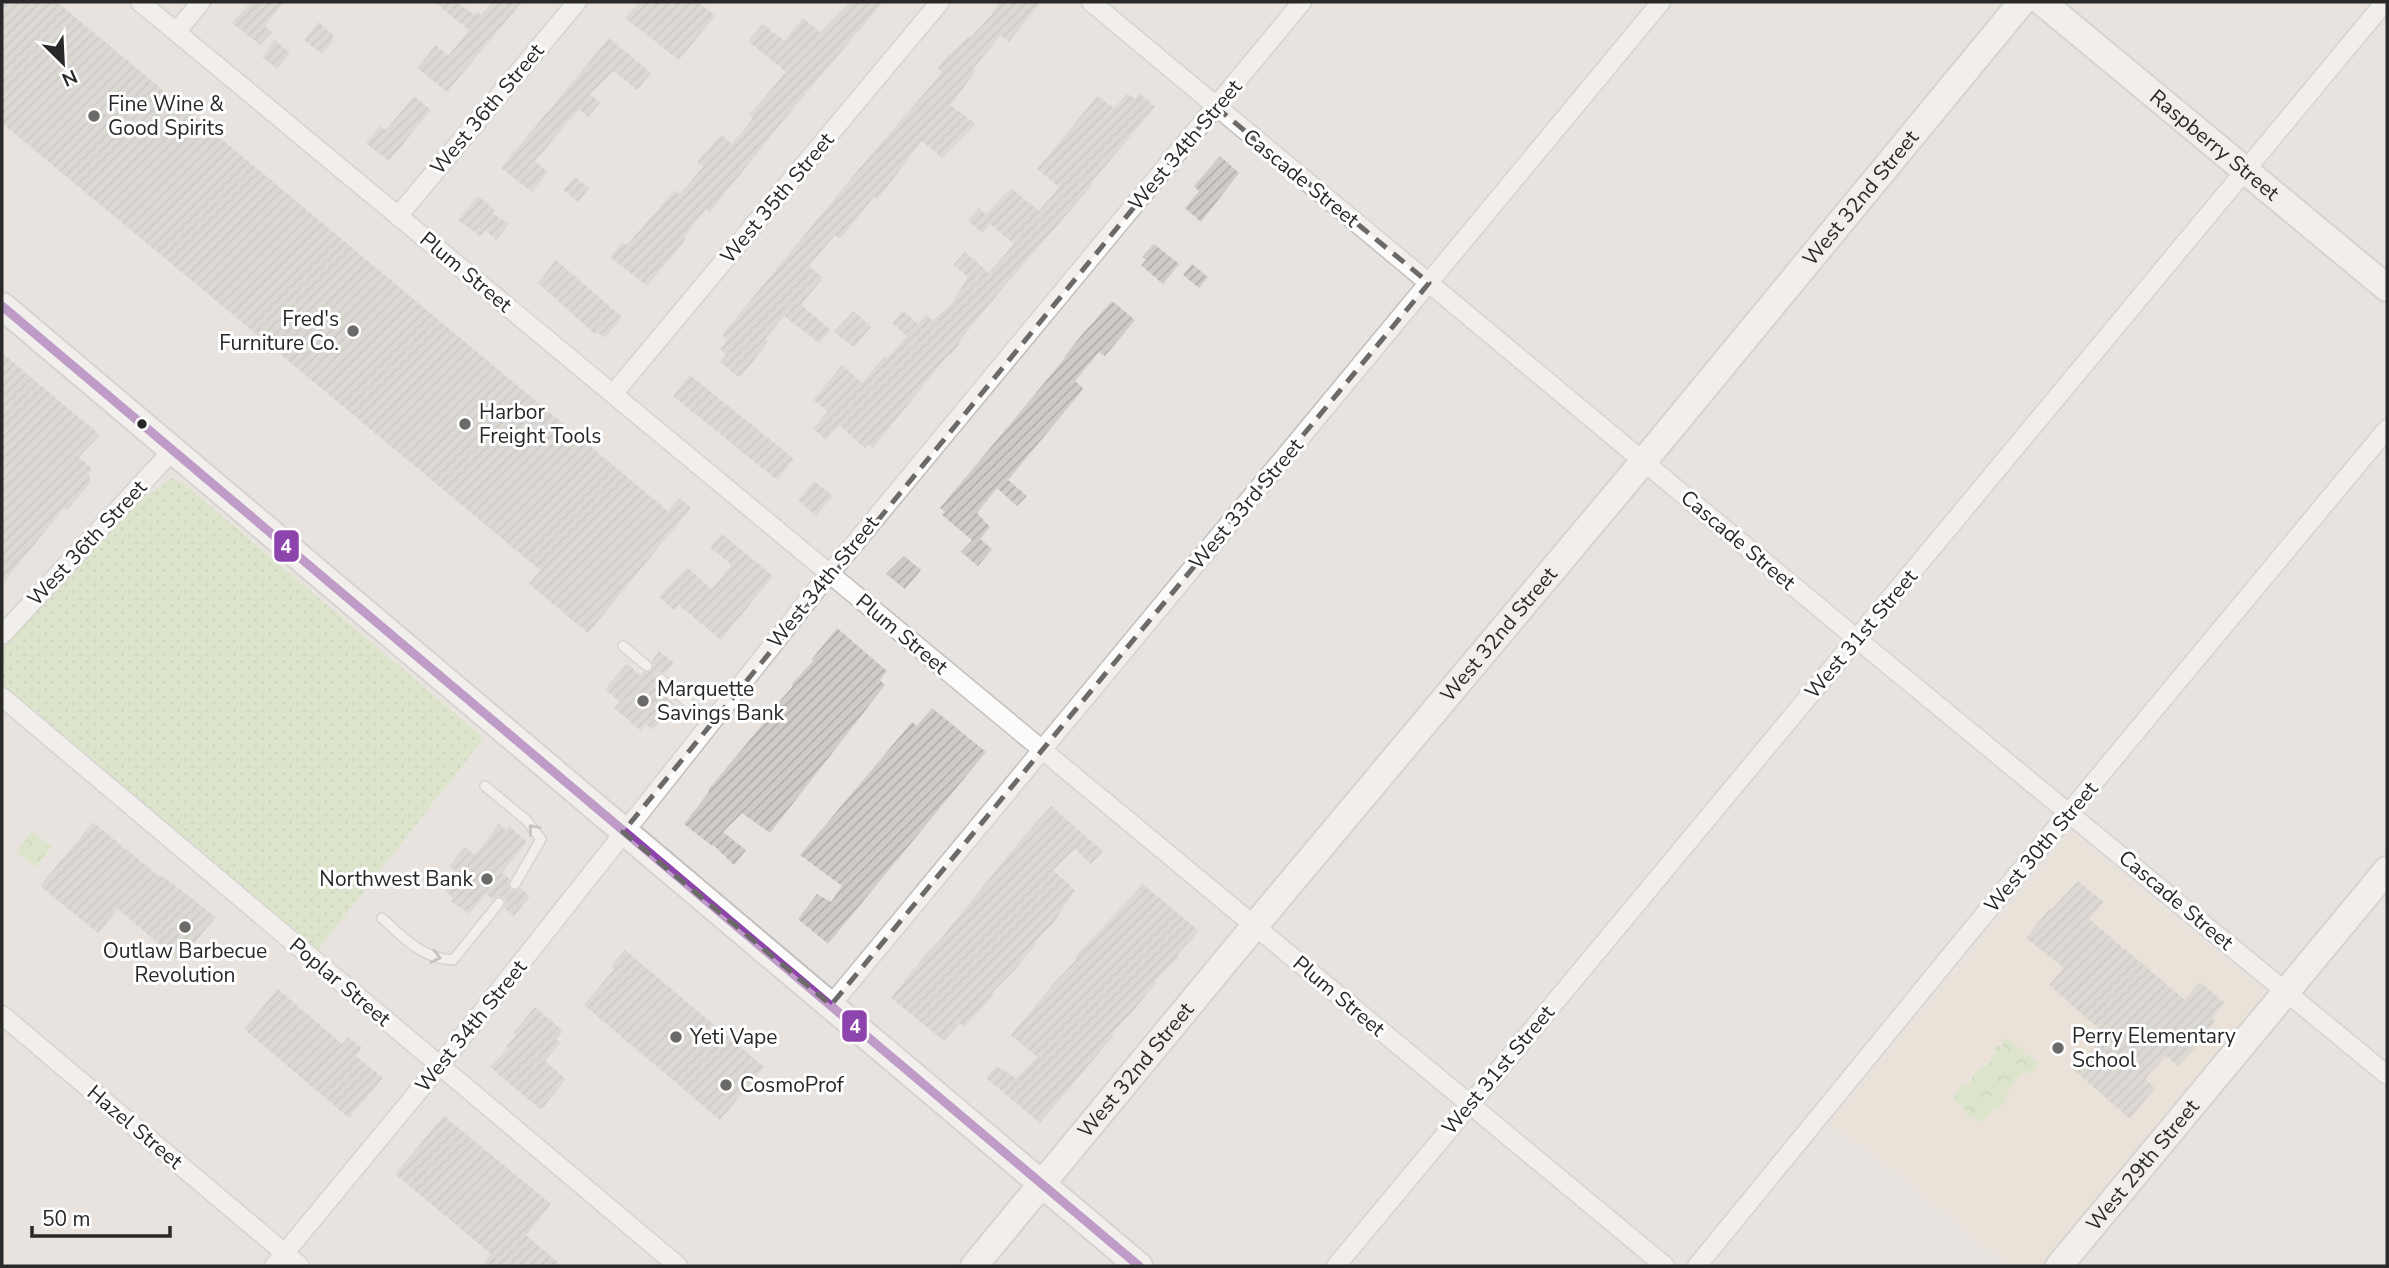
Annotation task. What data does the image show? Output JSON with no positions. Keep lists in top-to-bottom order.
{
  "streets": {
    "street": [
      "West 36th Street",
      "West 34th Street",
      "Raspberry Street",
      "Cascade Street",
      "West 35th Street",
      "West 32nd Street",
      "Plum Street",
      "West 33rd Street",
      "West 31st Street",
      "West 30th Street",
      "Poplar Street",
      "Hazel Street",
      "West 29th Street"
    ]
  },
  "crossings": [
    ["West 36th Street", "Plum Street"],
    ["West 34th Street", "Cascade Street"],
    ["West 34th Street", "Plum Street"],
    ["West 34th Street", "Poplar Street"],
    ["West 34th Street", "Hazel Street"],
    ["Raspberry Street", "West 31st Street"],
    ["Cascade Street", "West 32nd Street"],
    ["Cascade Street", "West 33rd Street"],
    ["Cascade Street", "West 31st Street"],
    ["Cascade Street", "West 30th Street"],
    ["Cascade Street", "West 29th Street"],
    ["West 35th Street", "Plum Street"],
    ["West 32nd Street", "Plum Street"],
    ["Plum Street", "West 33rd Street"],
    ["Plum Street", "West 31st Street"]
  ],
  "places": [
    "Fine Wine & Good Spirits",
    "Fred's Furniture Co.",
    "Harbor Freight Tools",
    "Marquette Savings Bank",
    "Northwest Bank",
    "Outlaw Barbecue Revolution",
    "Yeti Vape",
    "Perry Elementary School",
    "CosmoProf"
  ],
  "lines": ["transit line 4"],
  "scale_bar": "50 m",
  "north": "bottom right"
}
